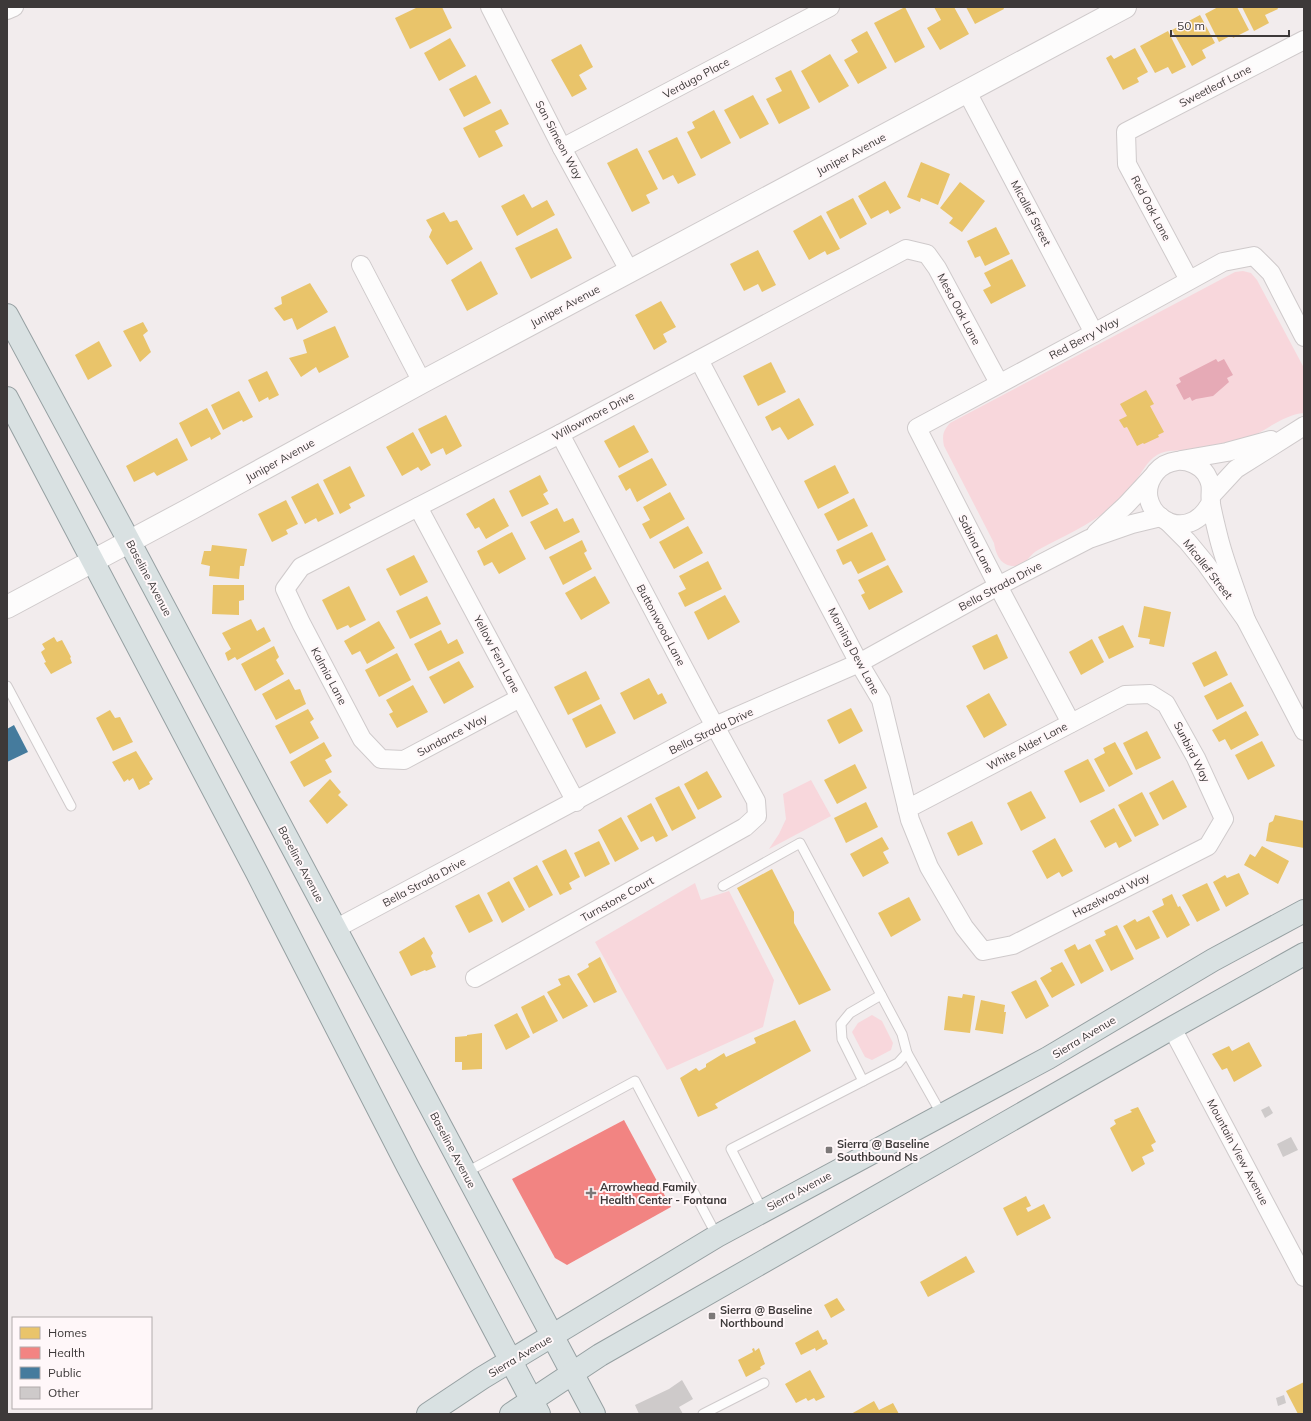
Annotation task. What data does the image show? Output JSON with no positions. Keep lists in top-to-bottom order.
{
  "streets": {
    "main road": ["Baseline Avenue", "Sierra Avenue"],
    "street": [
      "Verdugo Place",
      "Sweetleaf Lane",
      "San Simeon Way",
      "Juniper Avenue",
      "Red Oak Lane",
      "Micallef Street",
      "Mesa Oak Lane",
      "Red Berry Way",
      "Willowmore Drive",
      "Sabina Lane",
      "Bella Strada Drive",
      "Buttonwood Lane",
      "Morning Dew Lane",
      "Yellow Fern Lane",
      "Kalmia Lane",
      "Sundance Way",
      "White Alder Lane",
      "Sunbird Way",
      "Hazelwood Way",
      "Turnstone Court",
      "Mountain View Avenue"
    ]
  },
  "crossings": [
    ["Verdugo Place", "San Simeon Way"],
    ["Sweetleaf Lane", "Red Oak Lane"],
    ["San Simeon Way", "Juniper Avenue"],
    ["Juniper Avenue", "Micallef Street"],
    ["Juniper Avenue", "Baseline Avenue"],
    ["Red Oak Lane", "Red Berry Way"],
    ["Micallef Street", "Red Berry Way"],
    ["Micallef Street", "Bella Strada Drive"],
    ["Mesa Oak Lane", "Red Berry Way"],
    ["Mesa Oak Lane", "Willowmore Drive"],
    ["Red Berry Way", "Sabina Lane"],
    ["Willowmore Drive", "Buttonwood Lane"],
    ["Willowmore Drive", "Morning Dew Lane"],
    ["Willowmore Drive", "Yellow Fern Lane"],
    ["Willowmore Drive", "Kalmia Lane"],
    ["Sabina Lane", "Bella Strada Drive"],
    ["Sabina Lane", "White Alder Lane"],
    ["Baseline Avenue", "Bella Strada Drive"],
    ["Baseline Avenue", "Sierra Avenue"],
    ["Bella Strada Drive", "Buttonwood Lane"],
    ["Bella Strada Drive", "Morning Dew Lane"],
    ["Bella Strada Drive", "Yellow Fern Lane"],
    ["Buttonwood Lane", "Turnstone Court"],
    ["Morning Dew Lane", "White Alder Lane"],
    ["Morning Dew Lane", "Hazelwood Way"],
    ["Yellow Fern Lane", "Sundance Way"],
    ["Kalmia Lane", "Sundance Way"],
    ["White Alder Lane", "Sunbird Way"],
    ["Sunbird Way", "Hazelwood Way"]
  ],
  "places": {
    "transit": ["Sierra @ Baseline Southbound Ns", "Sierra @ Baseline Northbound"],
    "health": ["Arrowhead Family Health Center - Fontana"]
  },
  "legend": [
    "Homes",
    "Health",
    "Public",
    "Other"
  ],
  "scale_bar": "50 m"
}
